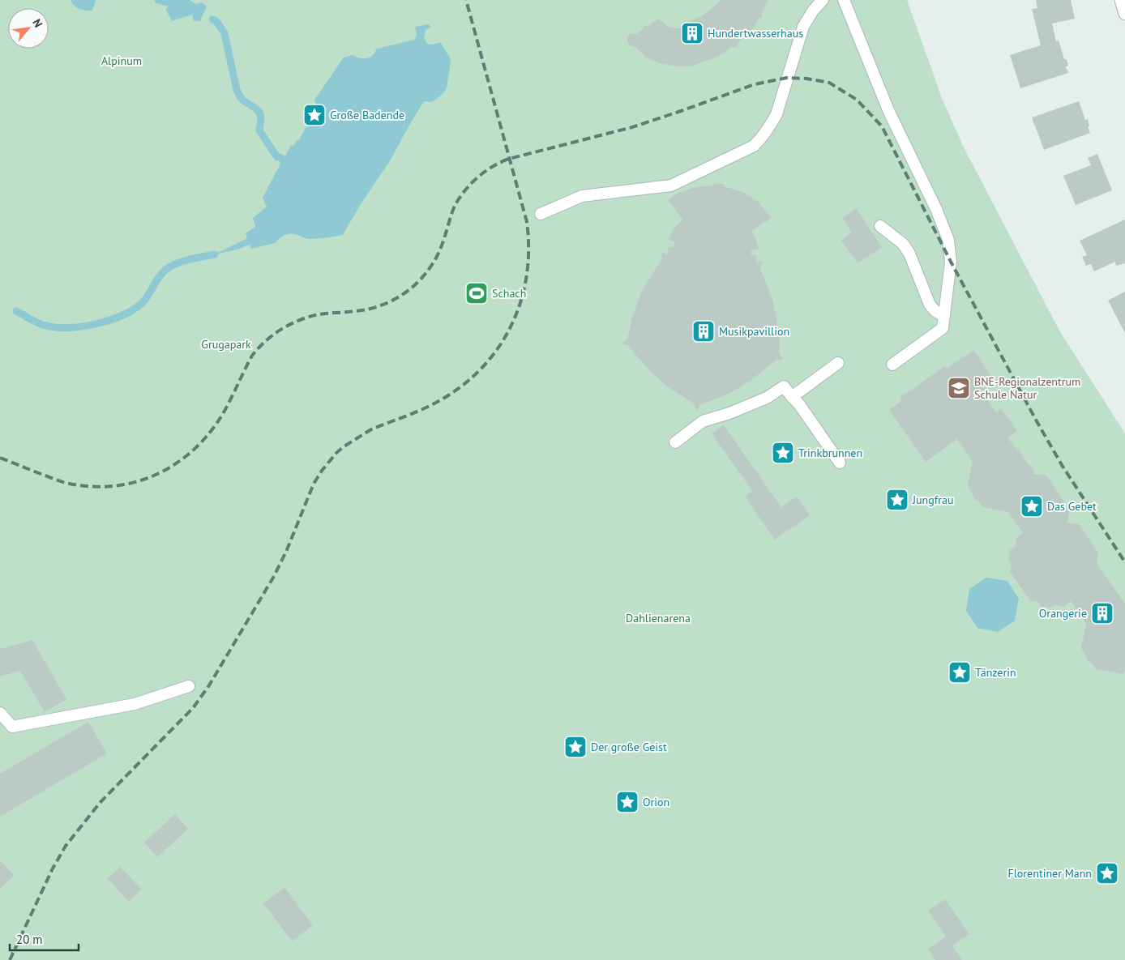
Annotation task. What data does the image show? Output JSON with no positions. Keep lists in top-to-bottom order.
{
  "parks": ["Alpinum", "Grugapark", "Dahlienarena"],
  "places": {
    "building": ["Hundertwasserhaus", "Musikpavillion", "Orangerie"],
    "place": [
      "Große Badende",
      "Trinkbrunnen",
      "Jungfrau",
      "Das Gebet",
      "Tänzerin",
      "Der große Geist",
      "Orion",
      "Florentiner Mann"
    ],
    "sports": ["Schach"],
    "school or university": ["BNE-Regionalzentrum Schule Natur"]
  },
  "scale_bar": "20 m",
  "north": "top right"
}
